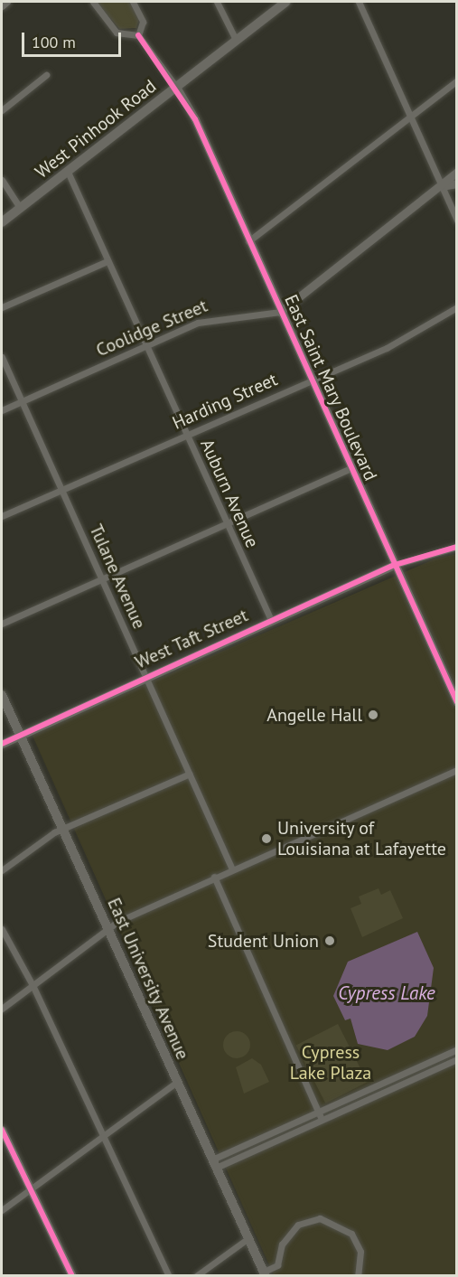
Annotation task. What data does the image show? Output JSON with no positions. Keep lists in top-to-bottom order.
{
  "streets": {
    "main road": ["West Pinhook Road", "East University Avenue"],
    "street": [
      "Coolidge Street",
      "East Saint Mary Boulevard",
      "Harding Street",
      "Auburn Avenue",
      "Tulane Avenue",
      "West Taft Street"
    ]
  },
  "crossings": [
    ["West Pinhook Road", "East Saint Mary Boulevard"],
    ["West Pinhook Road", "Auburn Avenue"],
    ["Coolidge Street", "East Saint Mary Boulevard"],
    ["Coolidge Street", "Auburn Avenue"],
    ["Coolidge Street", "Tulane Avenue"],
    ["East Saint Mary Boulevard", "Harding Street"],
    ["East Saint Mary Boulevard", "West Taft Street"],
    ["Harding Street", "Auburn Avenue"],
    ["Harding Street", "Tulane Avenue"],
    ["Auburn Avenue", "West Taft Street"],
    ["Tulane Avenue", "West Taft Street"],
    ["West Taft Street", "East University Avenue"]
  ],
  "water": ["Cypress Lake"],
  "parks": ["Cypress Lake Plaza"],
  "places": ["Angelle Hall", "University of Louisiana at Lafayette", "Student Union"],
  "scale_bar": "100 m"
}
